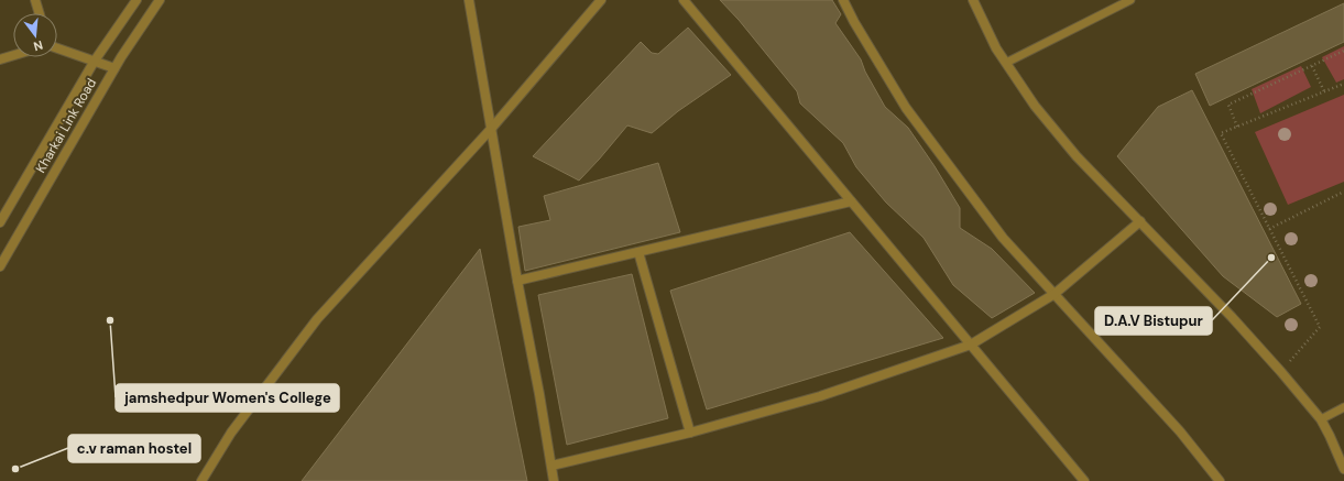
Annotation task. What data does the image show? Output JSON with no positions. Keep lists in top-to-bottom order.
{
  "streets": {
    "street": ["Kharkai Link Road"]
  },
  "places": ["D.A.V Bistupur", "jamshedpur Women's College", "c.v raman hostel"],
  "north": "bottom"
}
